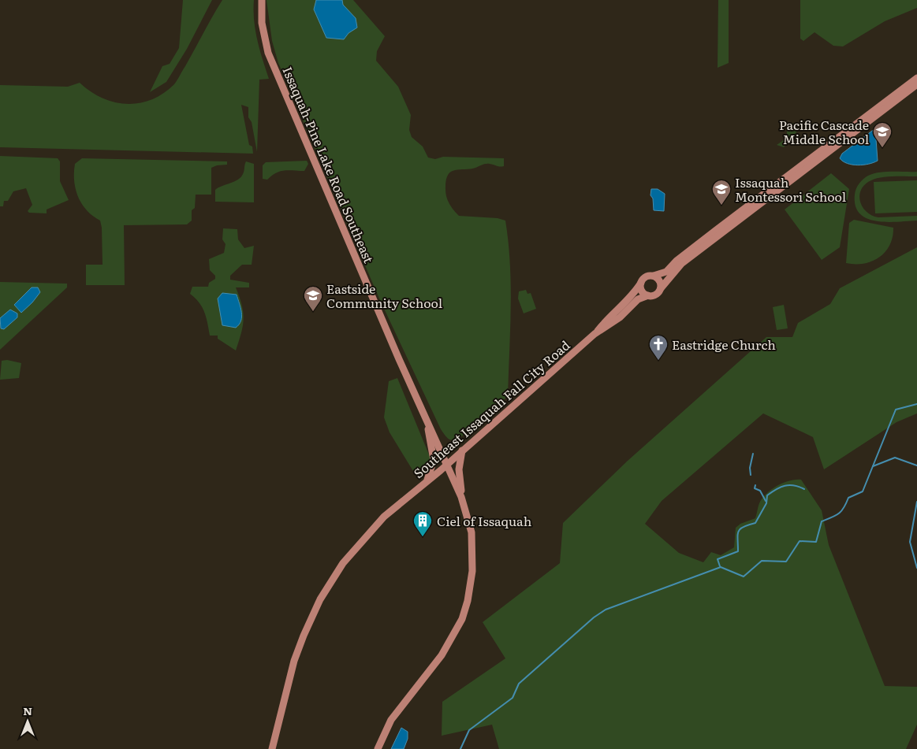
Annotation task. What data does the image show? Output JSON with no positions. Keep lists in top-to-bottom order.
{
  "streets": {
    "main road": ["Issaquah-Pine Lake Road Southeast", "Southeast Issaquah Fall City Road"]
  },
  "crossings": [
    ["Issaquah-Pine Lake Road Southeast", "Southeast Issaquah Fall City Road"]
  ],
  "places": {
    "school or university": ["Pacific Cascade Middle School", "Issaquah Montessori School", "Eastside Community School"],
    "church": ["Eastridge Church"],
    "building": ["Ciel of Issaquah"]
  },
  "north": "top"
}
